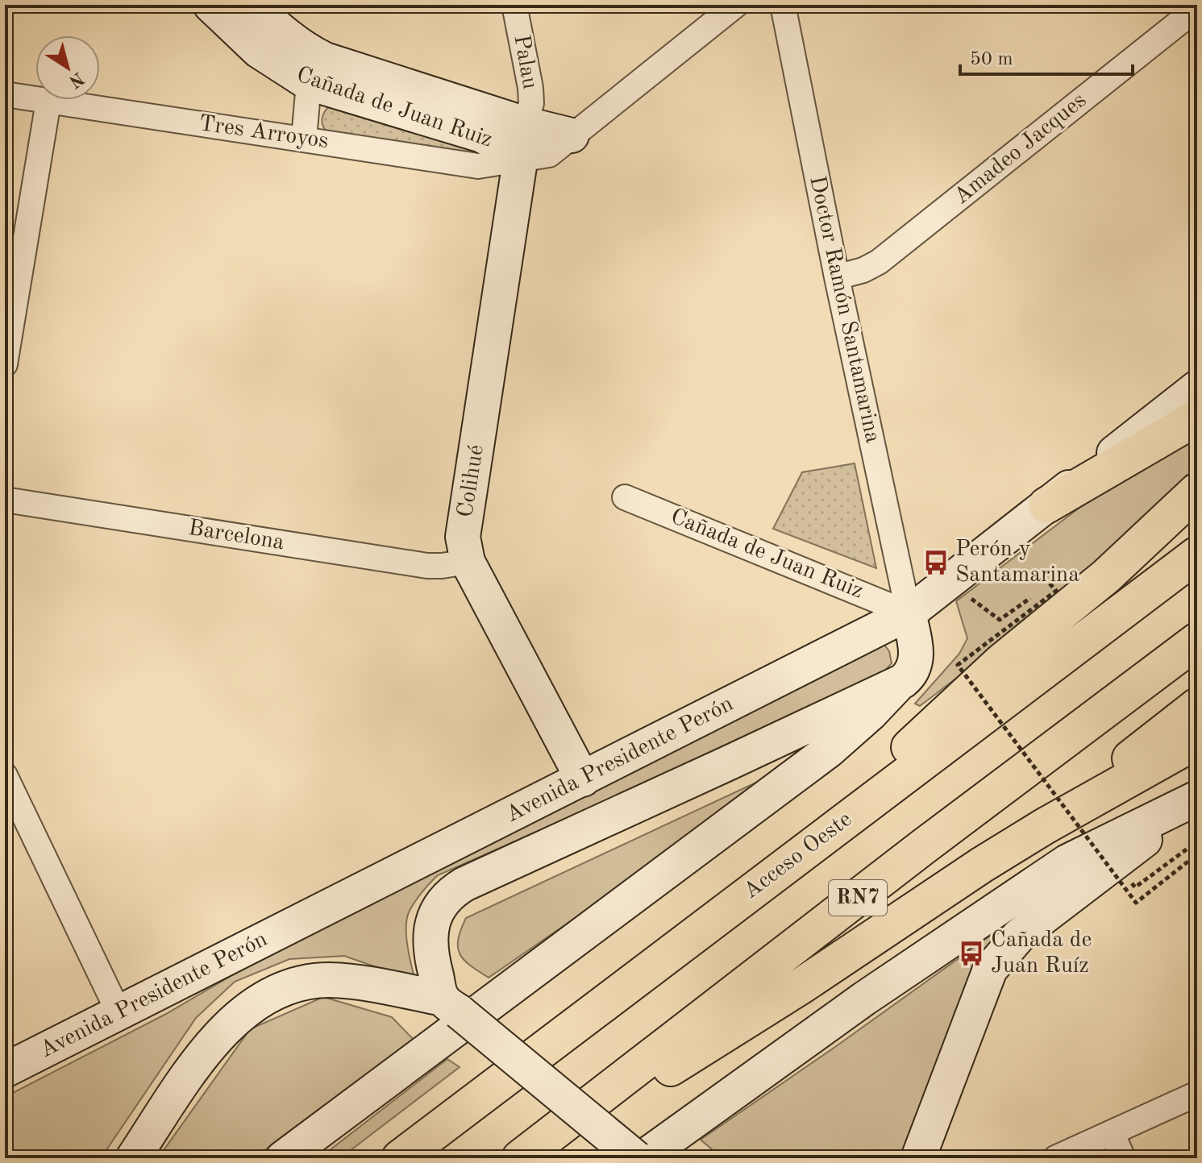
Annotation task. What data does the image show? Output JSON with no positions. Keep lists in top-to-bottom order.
{
  "streets": {
    "highway": ["Acceso Oeste", "RN7"],
    "main road": [
      "Palau",
      "Cañada de Juan Ruiz",
      "Colihué",
      "Avenida Presidente Perón"
    ],
    "street": [
      "Tres Arroyos",
      "Amadeo Jacques",
      "Doctor Ramón Santamarina",
      "Barcelona"
    ]
  },
  "crossings": [
    ["Palau", "Cañada de Juan Ruiz"],
    ["Palau", "Tres Arroyos"],
    ["Palau", "Colihué"],
    ["Cañada de Juan Ruiz", "Tres Arroyos"],
    ["Cañada de Juan Ruiz", "Doctor Ramón Santamarina"],
    ["Cañada de Juan Ruiz", "Colihué"],
    ["Cañada de Juan Ruiz", "Avenida Presidente Perón"],
    ["Tres Arroyos", "Colihué"],
    ["Amadeo Jacques", "Doctor Ramón Santamarina"],
    ["Doctor Ramón Santamarina", "Avenida Presidente Perón"],
    ["Colihué", "Barcelona"],
    ["Colihué", "Avenida Presidente Perón"]
  ],
  "places": {
    "bus stop": ["Perón y Santamarina", "Cañada de Juan Ruíz"]
  },
  "scale_bar": "50 m",
  "north": "bottom right"
}
